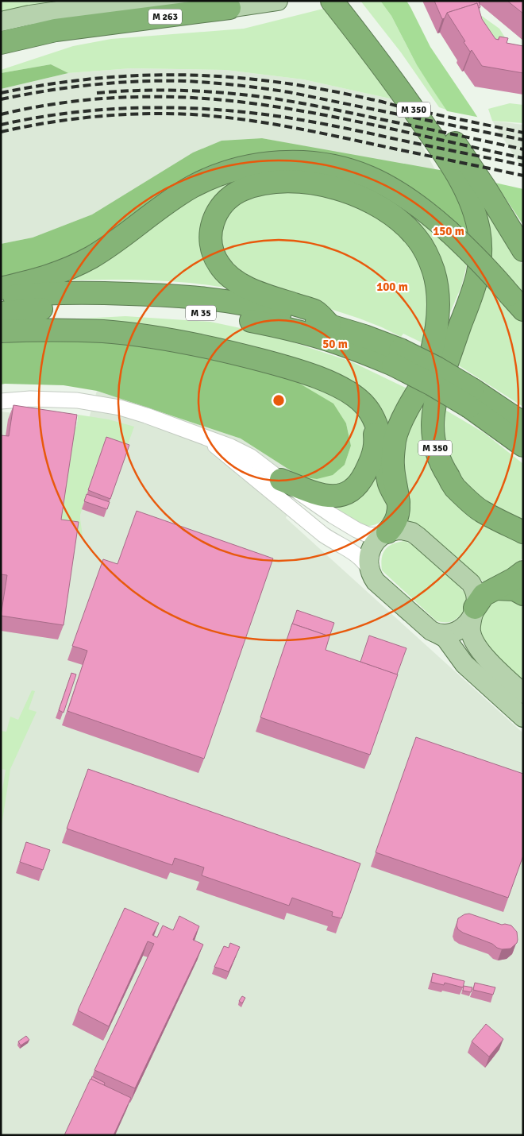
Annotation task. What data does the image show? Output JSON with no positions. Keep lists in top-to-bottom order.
{
  "streets": {
    "highway": ["M 263", "M 350", "M 35"]
  },
  "rings": ["150 m", "100 m", "50 m"]
}
